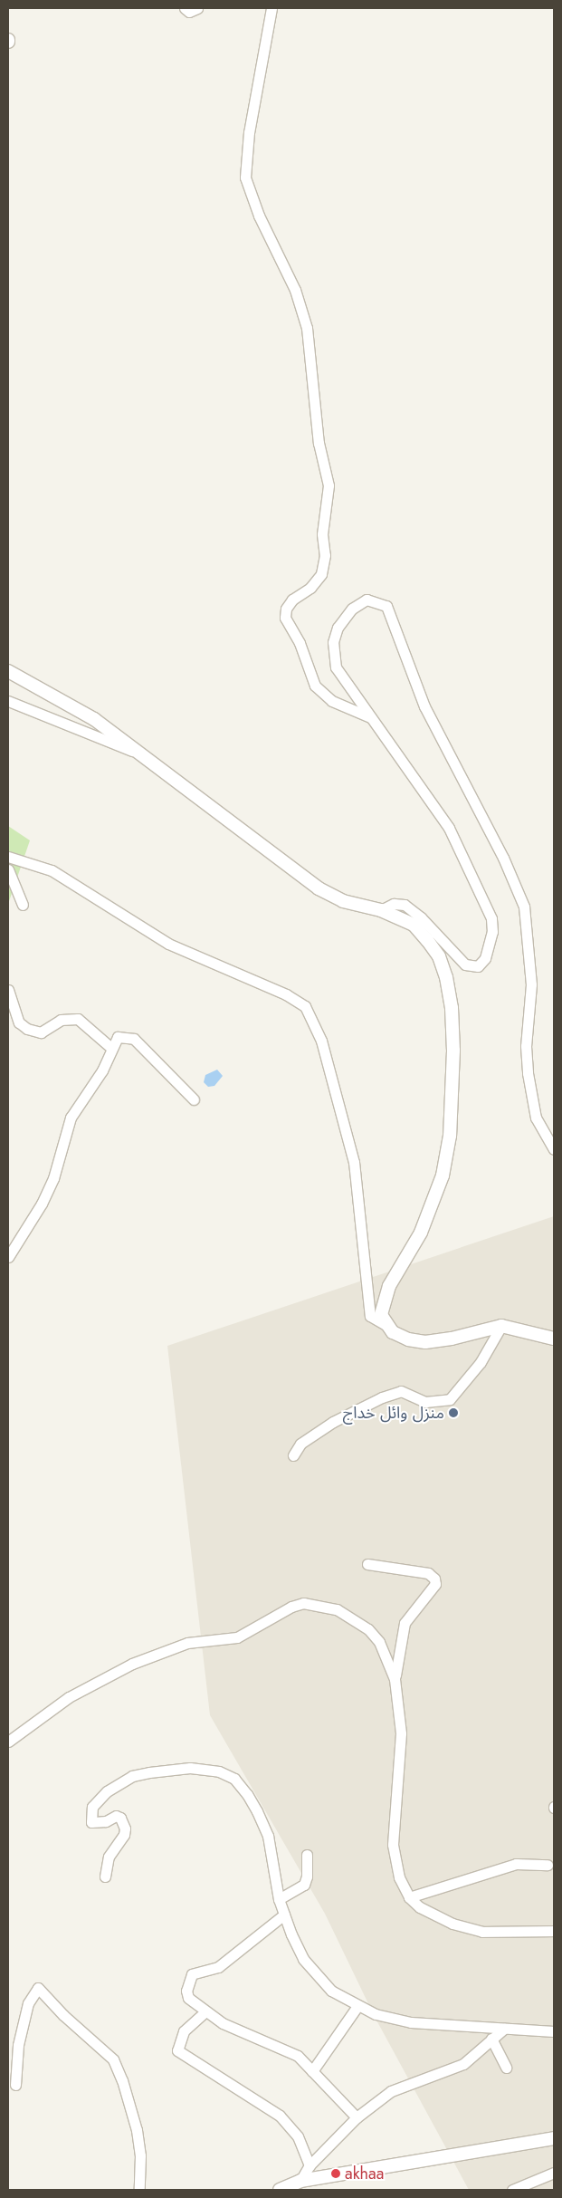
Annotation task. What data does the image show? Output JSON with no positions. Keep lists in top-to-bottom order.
{
  "places": ["منزل وائل خداج", "akhaa"]
}
